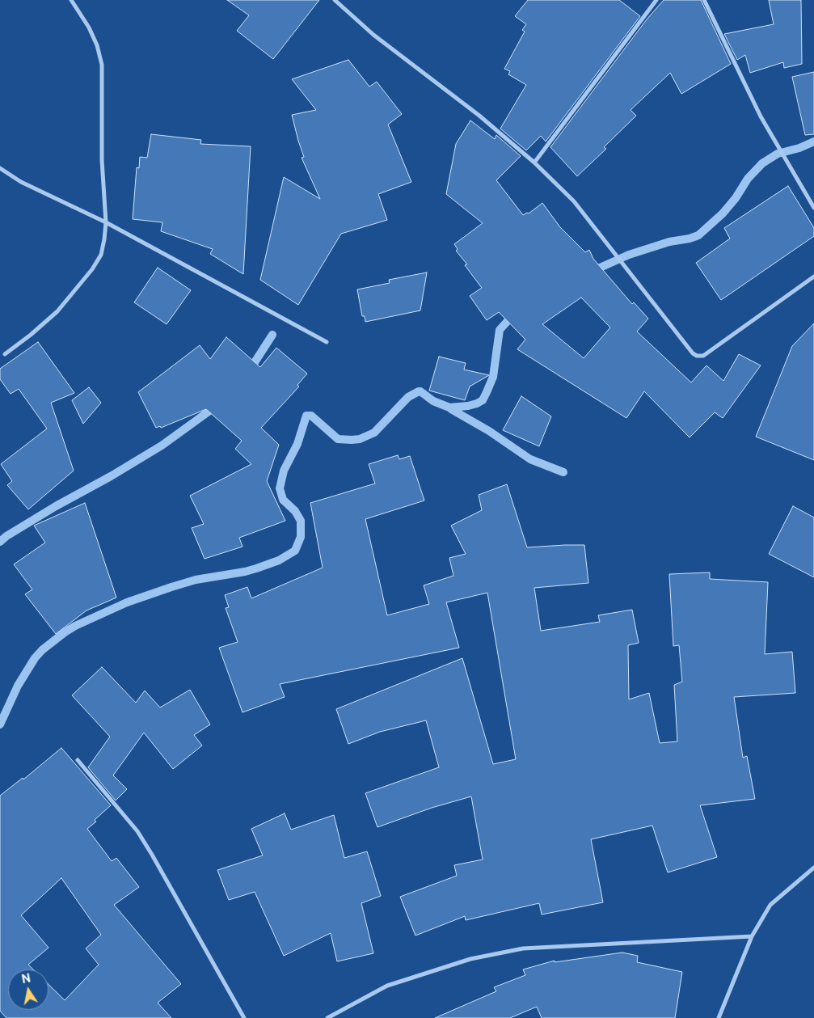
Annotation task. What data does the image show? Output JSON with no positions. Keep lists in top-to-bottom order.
{
  "north": "top"
}
